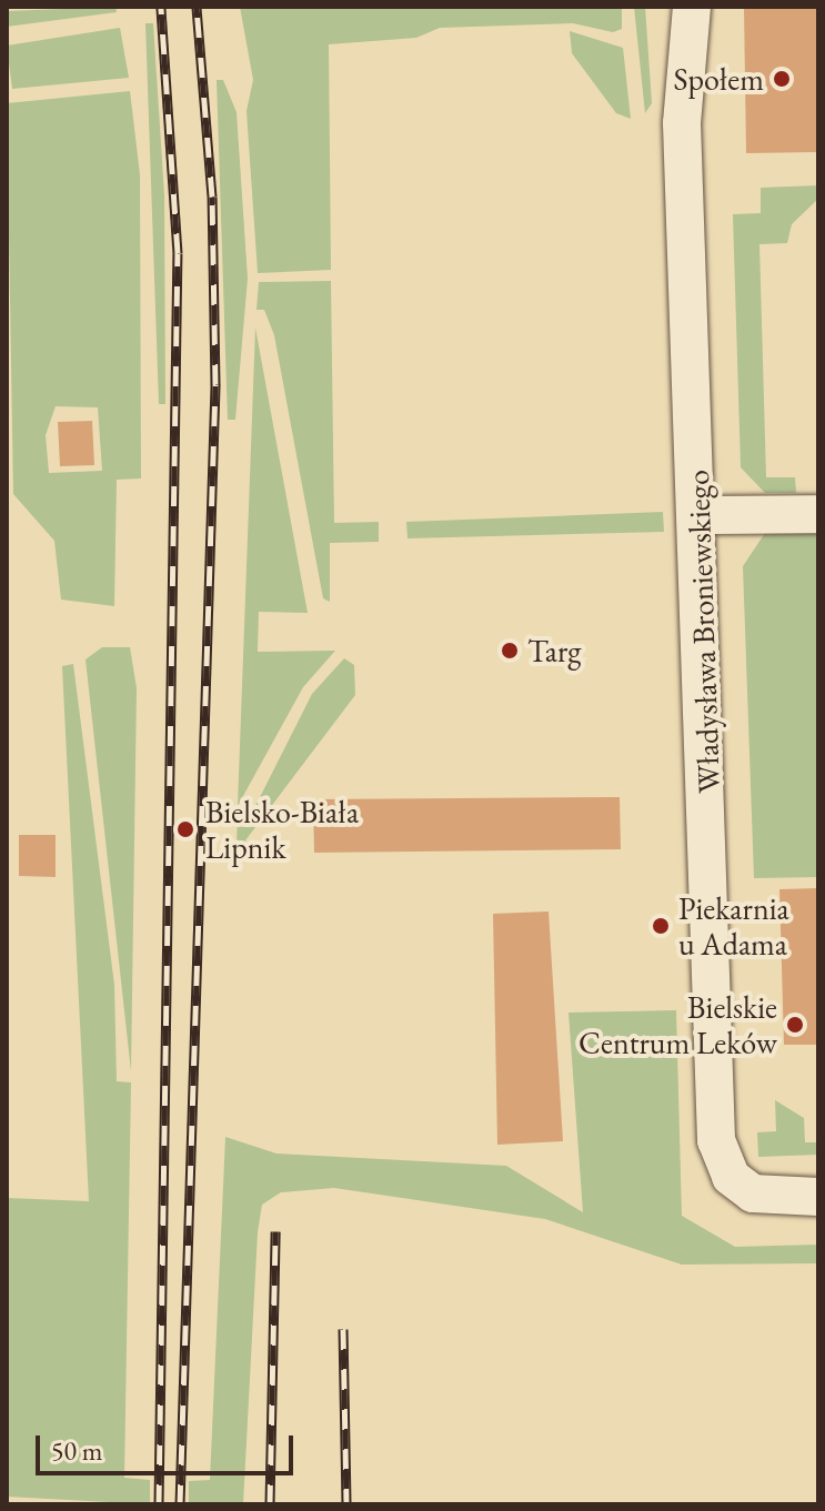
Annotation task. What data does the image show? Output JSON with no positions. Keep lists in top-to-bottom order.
{
  "streets": {
    "street": ["Władysława Broniewskiego"]
  },
  "places": [
    "Społem",
    "Targ",
    "Bielsko-Biała Lipnik",
    "Piekarnia u Adama",
    "Bielskie Centrum Leków"
  ],
  "scale_bar": "50 m"
}
